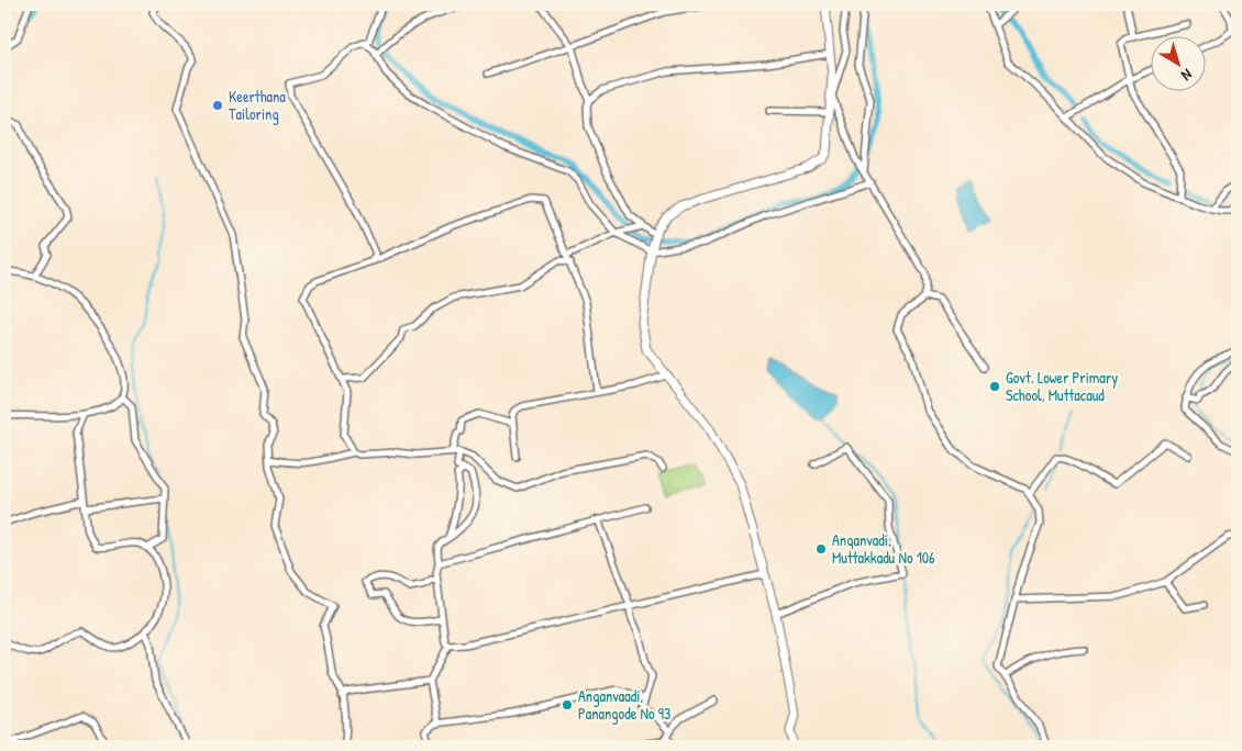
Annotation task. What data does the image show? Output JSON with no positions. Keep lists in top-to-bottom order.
{
  "places": [
    "Keerthana Tailoring",
    "Govt. Lower Primary School, Muttacaud",
    "Anganvadi, Muttakkadu No 106",
    "Anganvaadi, Panangode No 93"
  ],
  "north": "bottom right"
}
